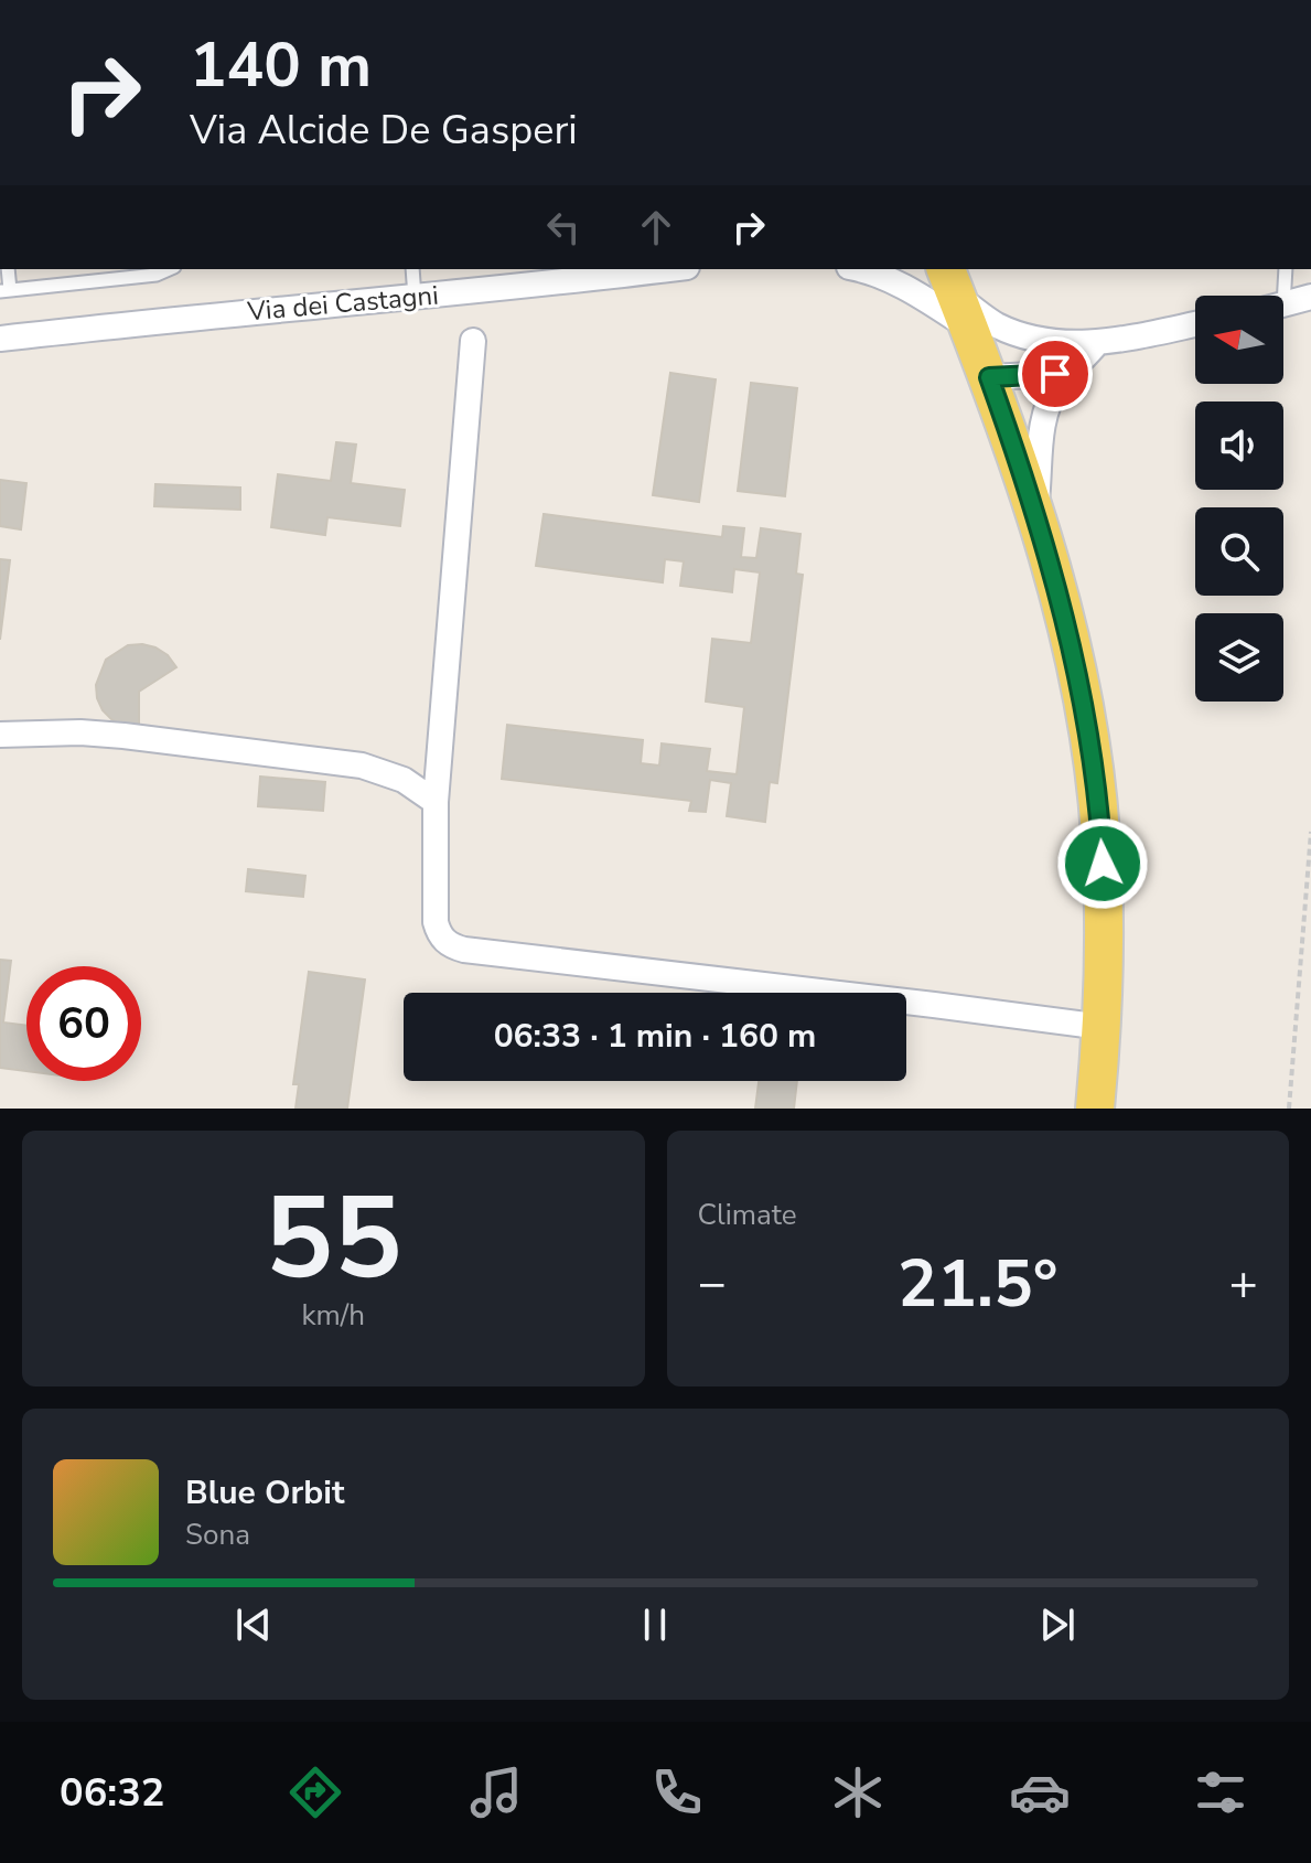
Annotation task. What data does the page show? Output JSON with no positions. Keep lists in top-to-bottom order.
{
  "streets": {
    "street": ["Via dei Castagni"]
  },
  "north": "left",
  "page": {
    "turn": ["140 m", "Via Alcide De Gasperi"],
    "limit": "60",
    "trip": "06:33 · 1 min · 160 m",
    "tile": [
      ["55", "km/h"],
      "Climate"
    ],
    "heat": ["−", "21.5°", "+"],
    "song": ["Blue Orbit", "Sona"],
    "tabs": "06:32"
  }
}
